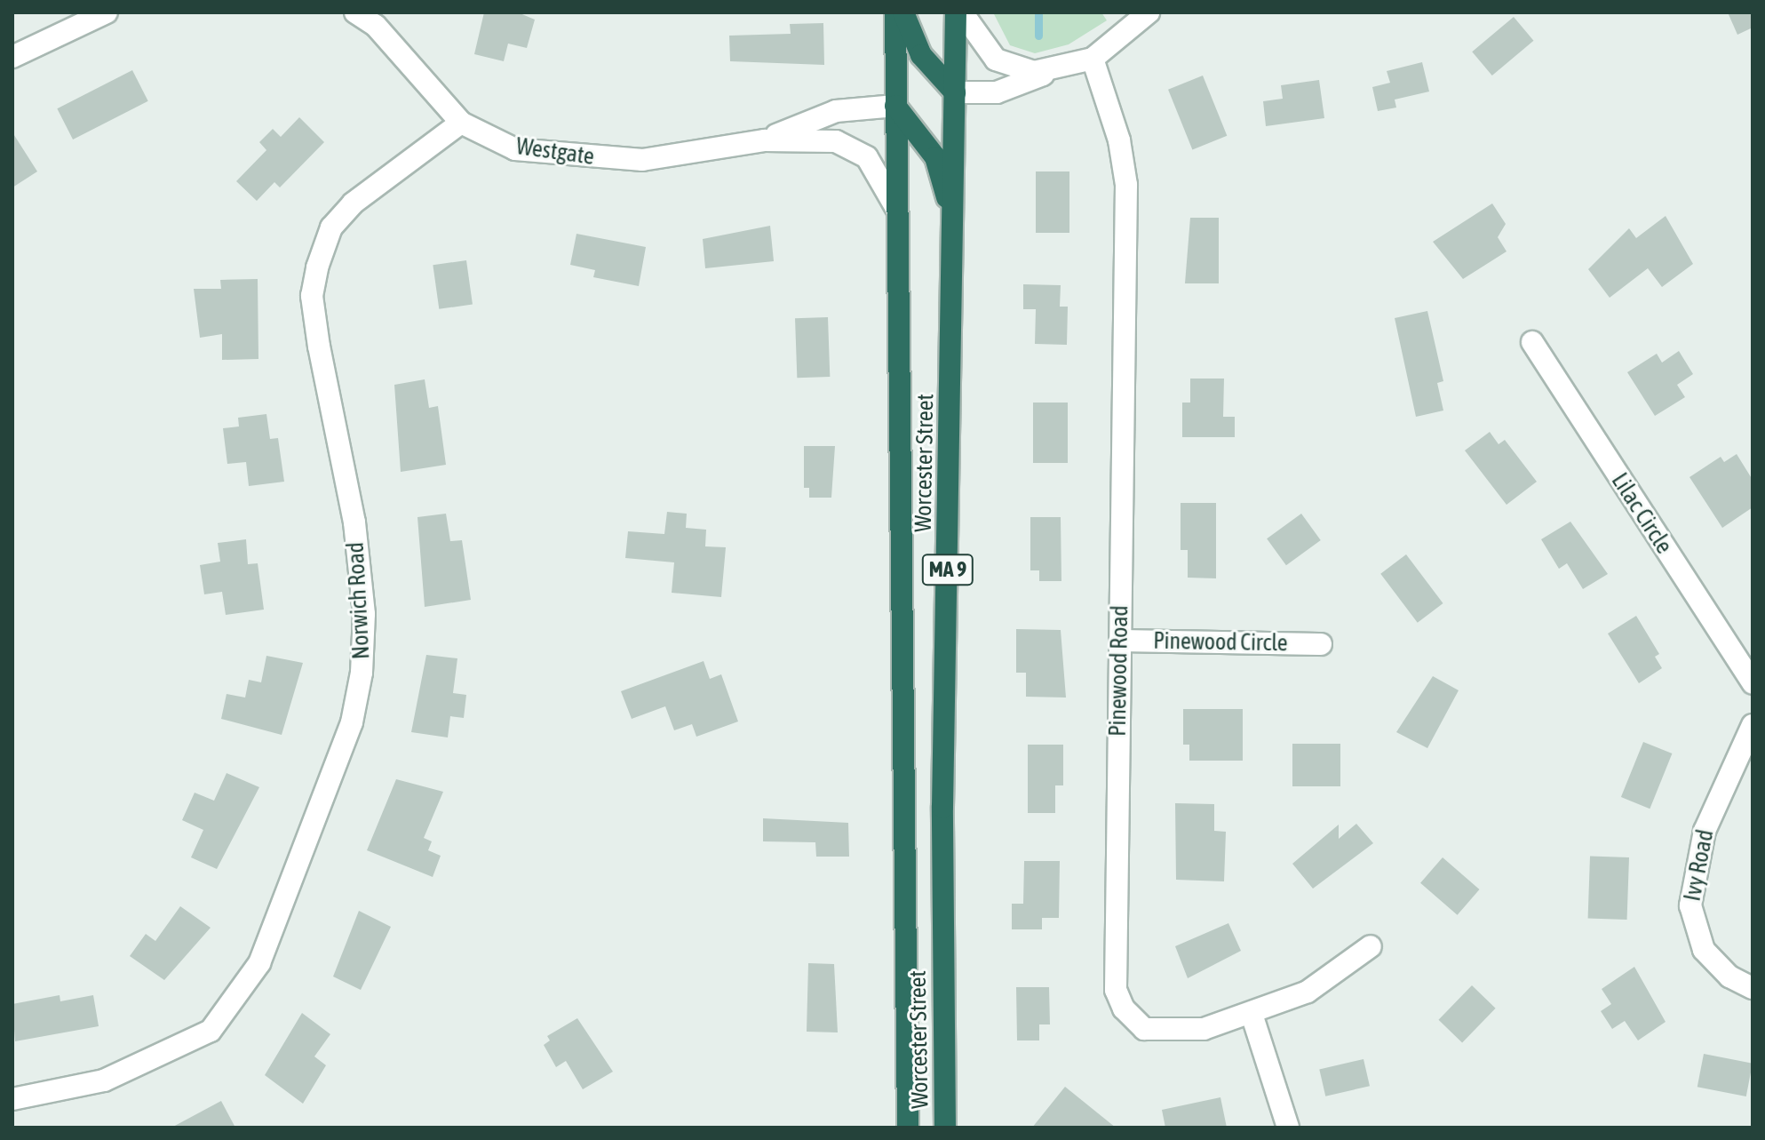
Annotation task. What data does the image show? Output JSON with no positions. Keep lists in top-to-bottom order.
{
  "streets": {
    "highway": ["Worcester Street", "MA 9"],
    "street": [
      "Westgate",
      "Lilac Circle",
      "Norwich Road",
      "Pinewood Circle",
      "Pinewood Road",
      "Ivy Road"
    ]
  },
  "crossings": [
    ["Westgate", "Worcester Street"],
    ["Westgate", "Norwich Road"],
    ["Pinewood Circle", "Pinewood Road"]
  ]
}
